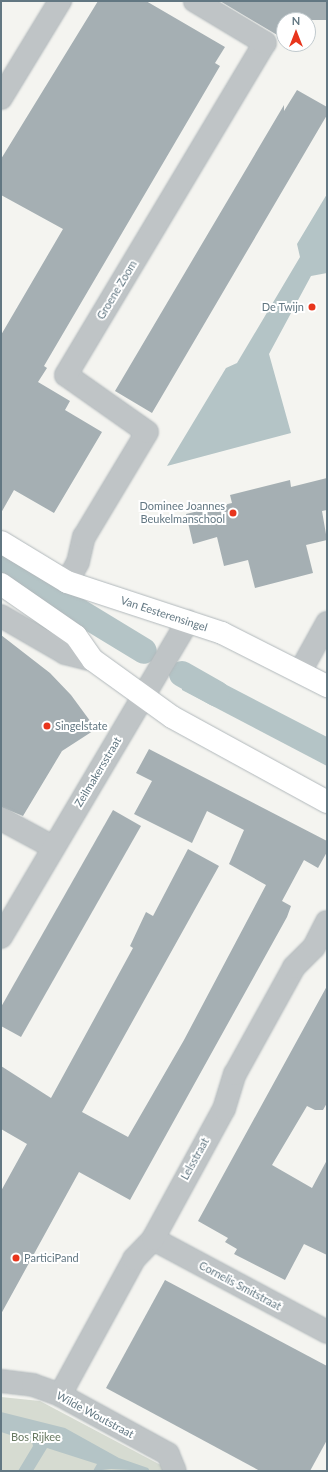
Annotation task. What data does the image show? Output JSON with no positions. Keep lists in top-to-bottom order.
{
  "streets": {
    "street": [
      "Groene Zoom",
      "Van Eesterensingel",
      "Zeilmakersstraat",
      "Lelsstraat",
      "Cornelis Smitstraat",
      "Wilde Woutstraat"
    ]
  },
  "crossings": [
    ["Groene Zoom", "Van Eesterensingel"],
    ["Van Eesterensingel", "Zeilmakersstraat"],
    ["Lelsstraat", "Cornelis Smitstraat"],
    ["Lelsstraat", "Wilde Woutstraat"]
  ],
  "parks": ["Bos Rijkee"],
  "places": [
    "De Twijn",
    "Dominee Joannes Beukelmanschool",
    "Singelstate",
    "ParticiPand"
  ],
  "north": "top"
}
